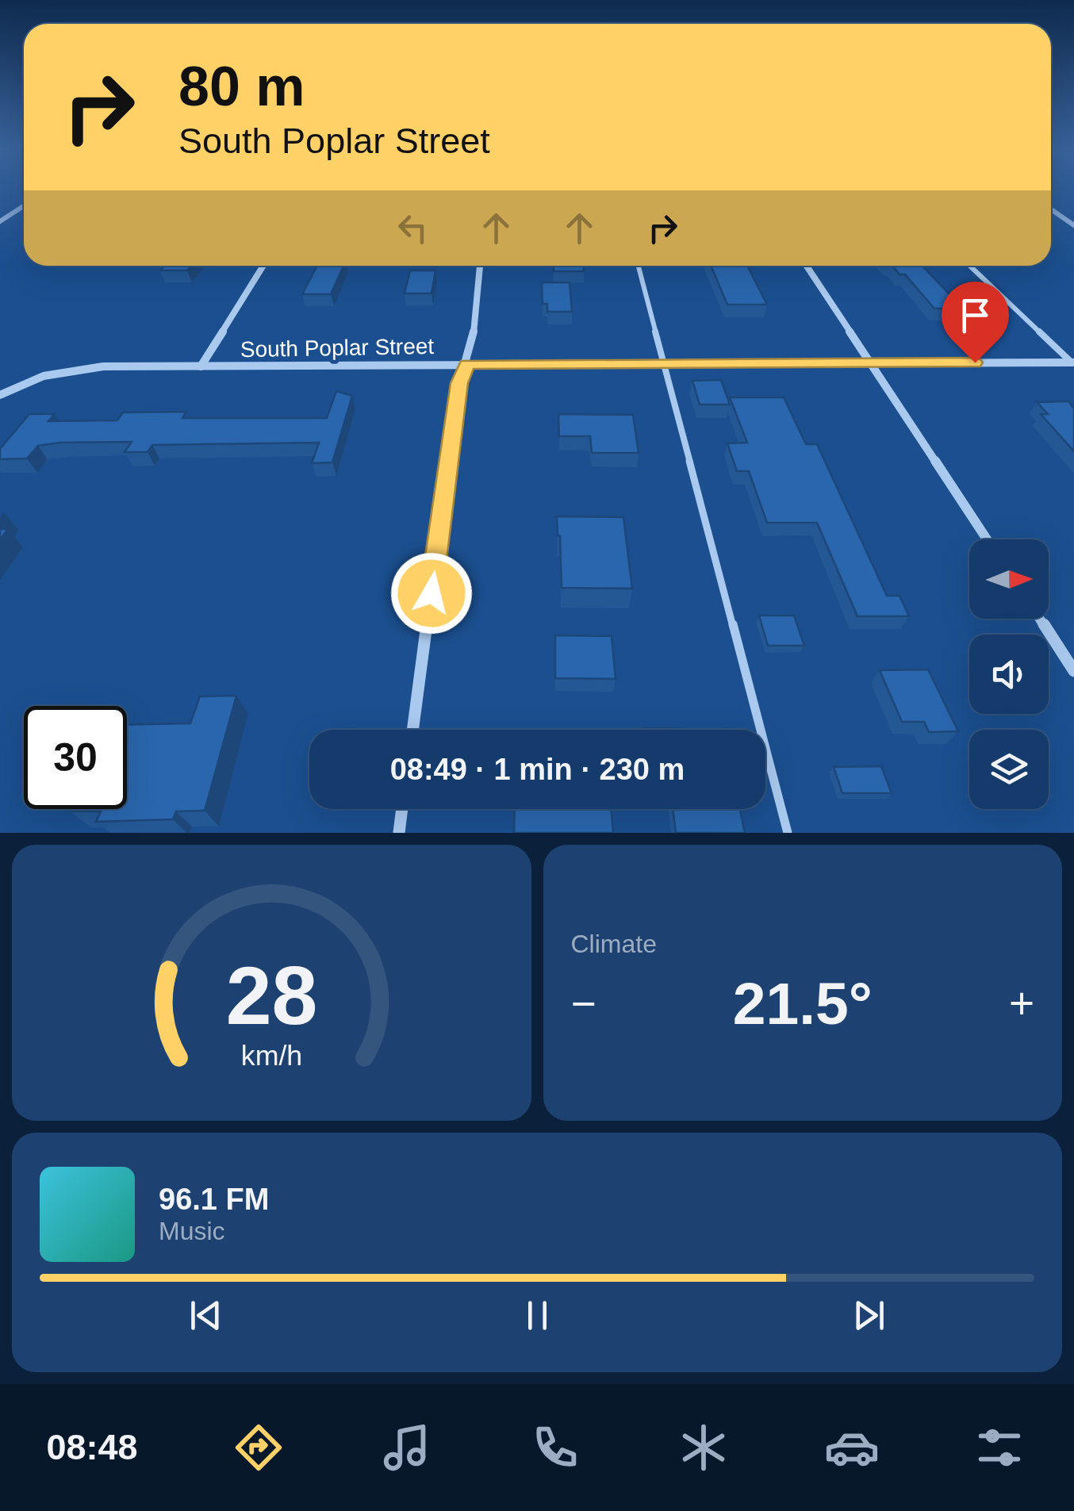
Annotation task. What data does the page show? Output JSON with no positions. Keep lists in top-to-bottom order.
{
  "streets": {
    "street": ["South Poplar Street"]
  },
  "north": "right",
  "page": {
    "turn": ["80 m", "South Poplar Street"],
    "limit": "30",
    "trip": "08:49 · 1 min · 230 m",
    "tile": "Climate",
    "heat": ["−", "21.5°", "+"],
    "song": ["96.1 FM", "Music"],
    "tabs": "08:48",
    "gauge": ["28", "km/h"]
  }
}
